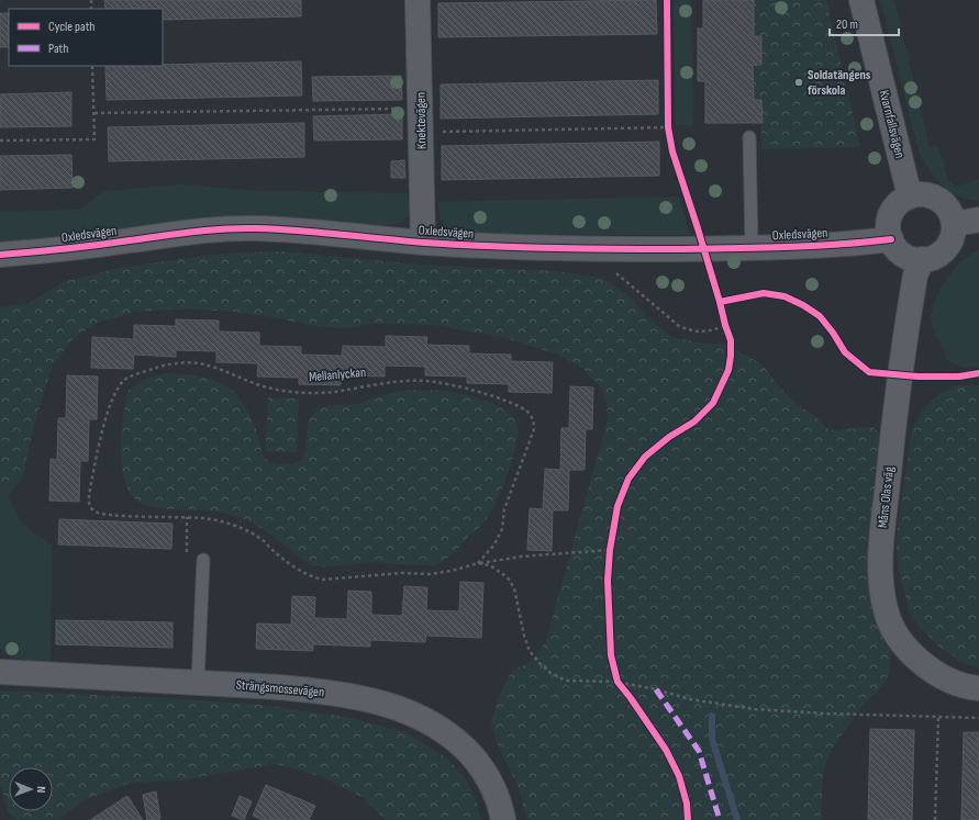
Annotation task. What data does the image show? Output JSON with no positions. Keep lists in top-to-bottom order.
{
  "streets": {
    "street": [
      "Knektevägen",
      "Kvarnfallsvägen",
      "Oxledsvägen",
      "Måns Olas väg",
      "Strängsmossevägen"
    ],
    "path": ["Mellanlyckan"]
  },
  "crossings": [
    ["Knektevägen", "Oxledsvägen"],
    ["Kvarnfallsvägen", "Oxledsvägen"],
    ["Kvarnfallsvägen", "Måns Olas väg"],
    ["Oxledsvägen", "Måns Olas väg"]
  ],
  "places": ["Soldatängens förskola"],
  "legend": ["Cycle path", "Path"],
  "scale_bar": "20 m",
  "north": "right"
}
